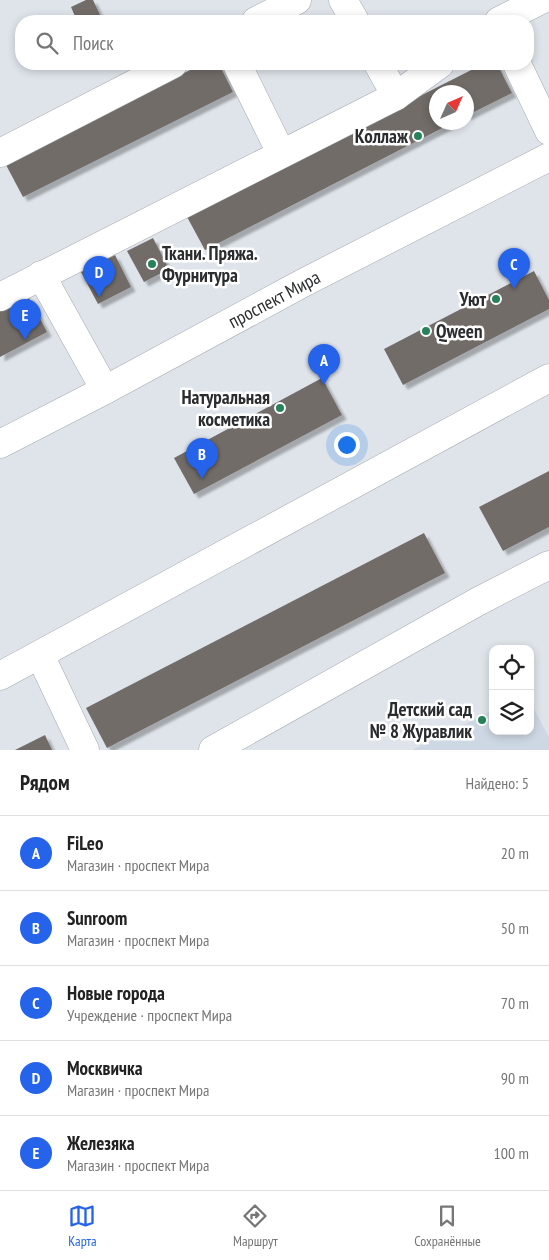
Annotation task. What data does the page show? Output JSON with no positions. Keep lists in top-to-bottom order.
{
  "streets": {
    "street": ["проспект Мира"]
  },
  "places": [
    "Коллаж",
    "Ткани. Пряжа. Фурнитура",
    "Уют",
    "Qween",
    "Натуральная косметика",
    "Детский сад № 8 Журавлик"
  ],
  "north": "top right",
  "page": {
    "search": "Поиск",
    "pins": [
      "C",
      "D",
      "E",
      "A",
      "B"
    ],
    "heading": ["Рядом", "Найдено: 5"],
    "list": [
      {
        "mark": "A",
        "name": "FiLeo",
        "note": "Магазин · проспект Мира",
        "value": "20 m"
      },
      {
        "mark": "B",
        "name": "Sunroom",
        "note": "Магазин · проспект Мира",
        "value": "50 m"
      },
      {
        "mark": "C",
        "name": "Новые города",
        "note": "Учреждение · проспект Мира",
        "value": "70 m"
      },
      {
        "mark": "D",
        "name": "Москвичка",
        "note": "Магазин · проспект Мира",
        "value": "90 m"
      },
      {
        "mark": "E",
        "name": "Железяка",
        "note": "Магазин · проспект Мира",
        "value": "100 m"
      }
    ],
    "nav": ["Карта", "Маршрут", "Сохранённые"]
  }
}
